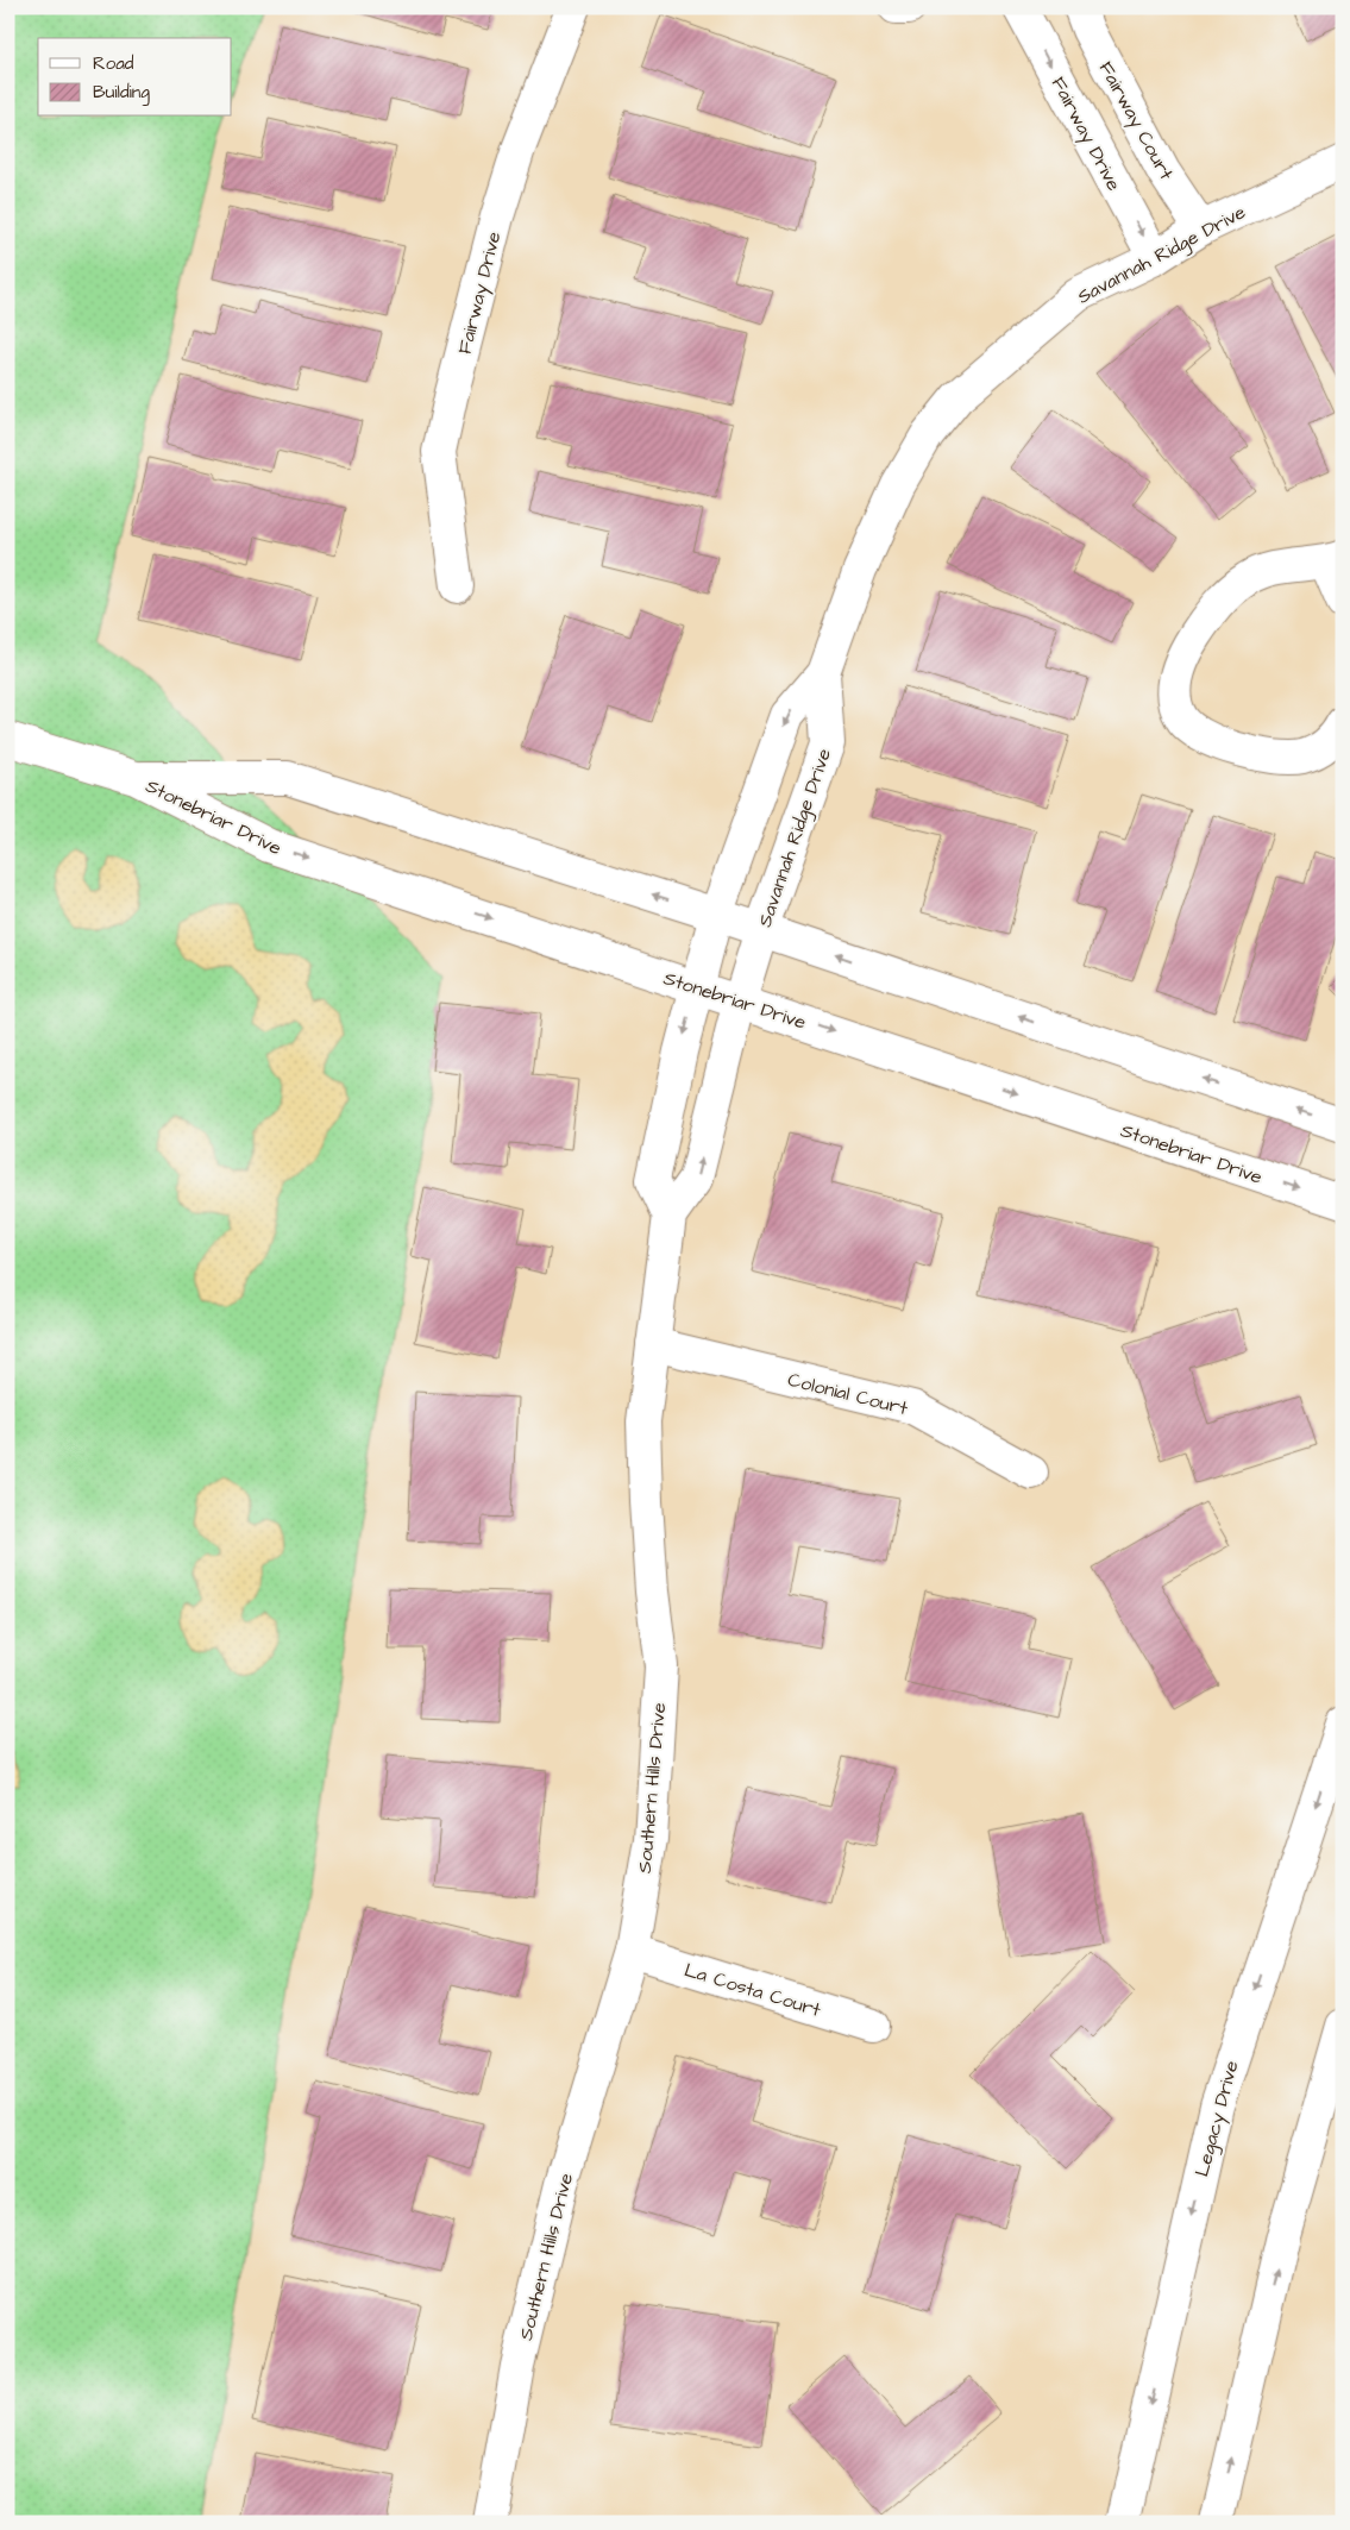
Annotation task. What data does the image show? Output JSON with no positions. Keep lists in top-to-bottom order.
{
  "streets": {
    "street": [
      "Fairway Court",
      "Fairway Drive",
      "Savannah Ridge Drive",
      "Stonebriar Drive",
      "Colonial Court",
      "Southern Hills Drive",
      "La Costa Court",
      "Legacy Drive"
    ]
  },
  "crossings": [
    ["Fairway Court", "Savannah Ridge Drive"],
    ["Fairway Drive", "Savannah Ridge Drive"],
    ["Savannah Ridge Drive", "Stonebriar Drive"],
    ["Savannah Ridge Drive", "Southern Hills Drive"],
    ["Stonebriar Drive", "Southern Hills Drive"],
    ["Colonial Court", "Southern Hills Drive"],
    ["Southern Hills Drive", "La Costa Court"]
  ],
  "legend": ["Road", "Building"]
}
